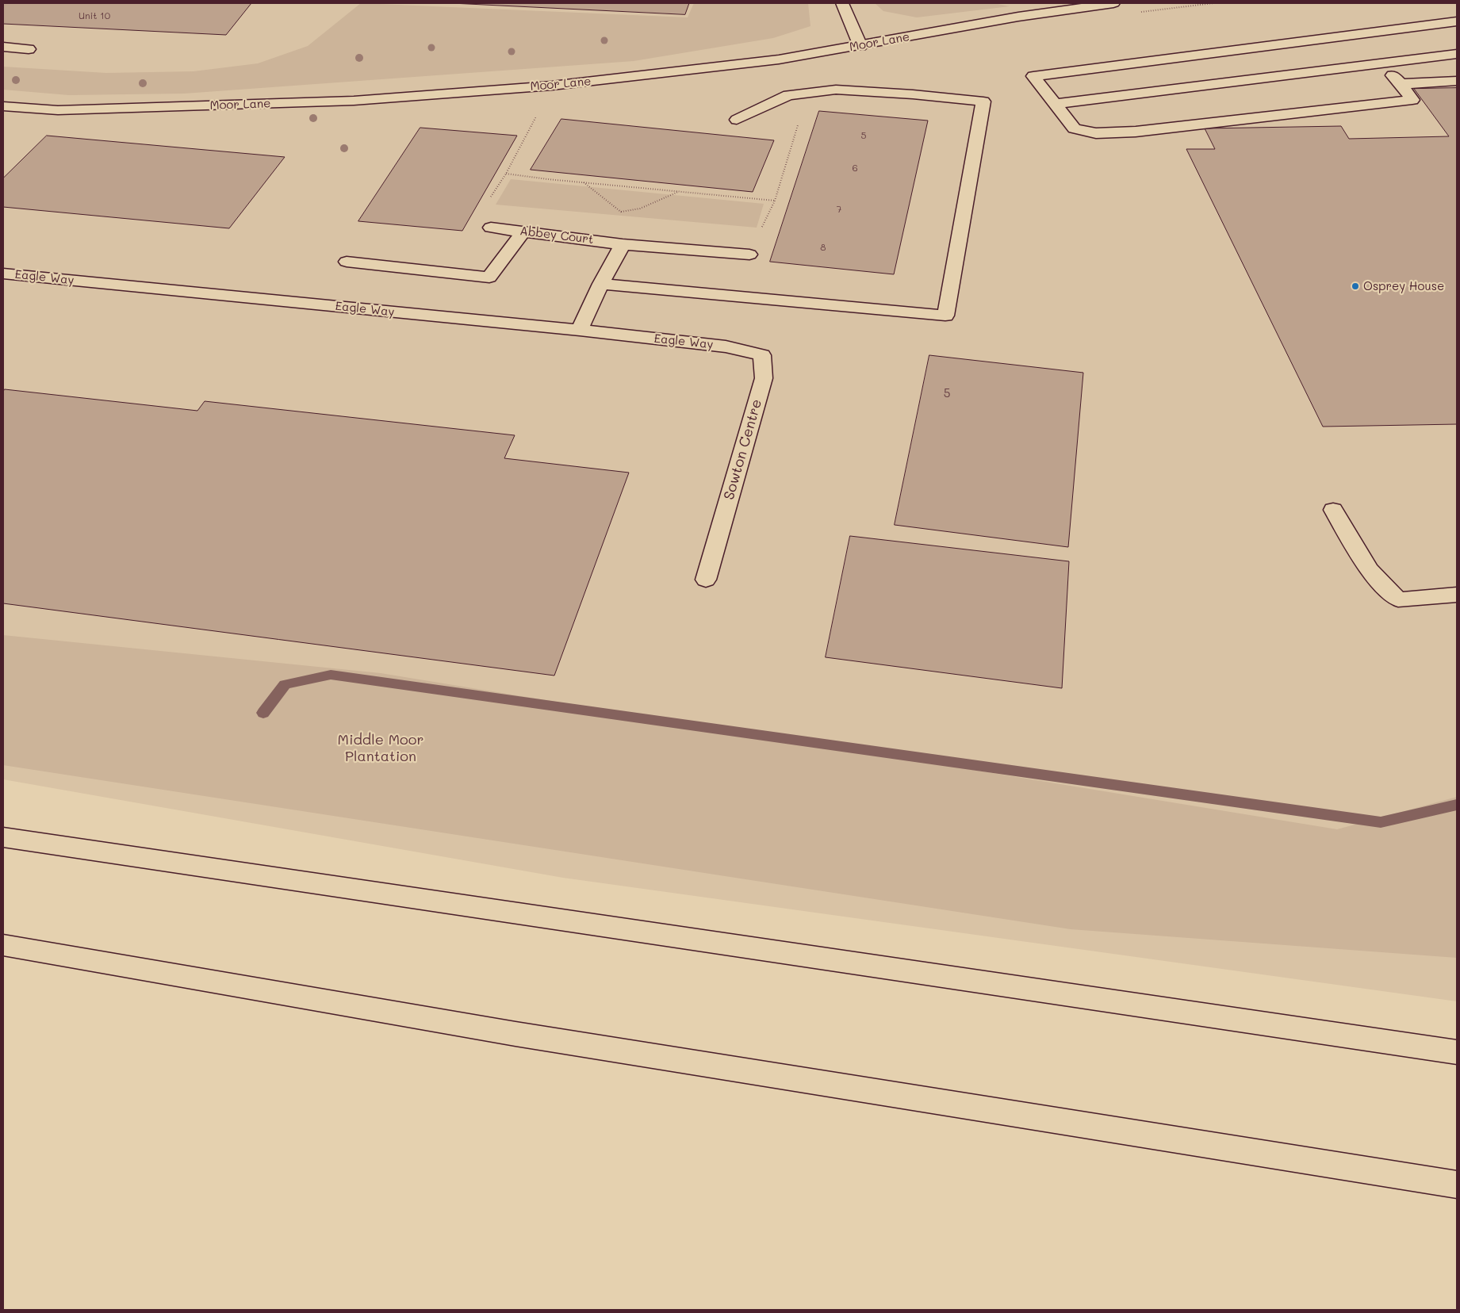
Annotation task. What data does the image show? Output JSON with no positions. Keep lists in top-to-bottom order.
{
  "streets": {
    "main road": [
      "Moor Lane",
      "Abbey Court",
      "Eagle Way",
      "Sowton Centre"
    ]
  },
  "crossings": [
    ["Eagle Way", "Sowton Centre"]
  ],
  "parks": ["Middle Moor Plantation"],
  "places": ["Osprey House"],
  "house_numbers": [
    "Unit 10",
    "5",
    "6",
    "7",
    "8",
    "5"
  ]
}
